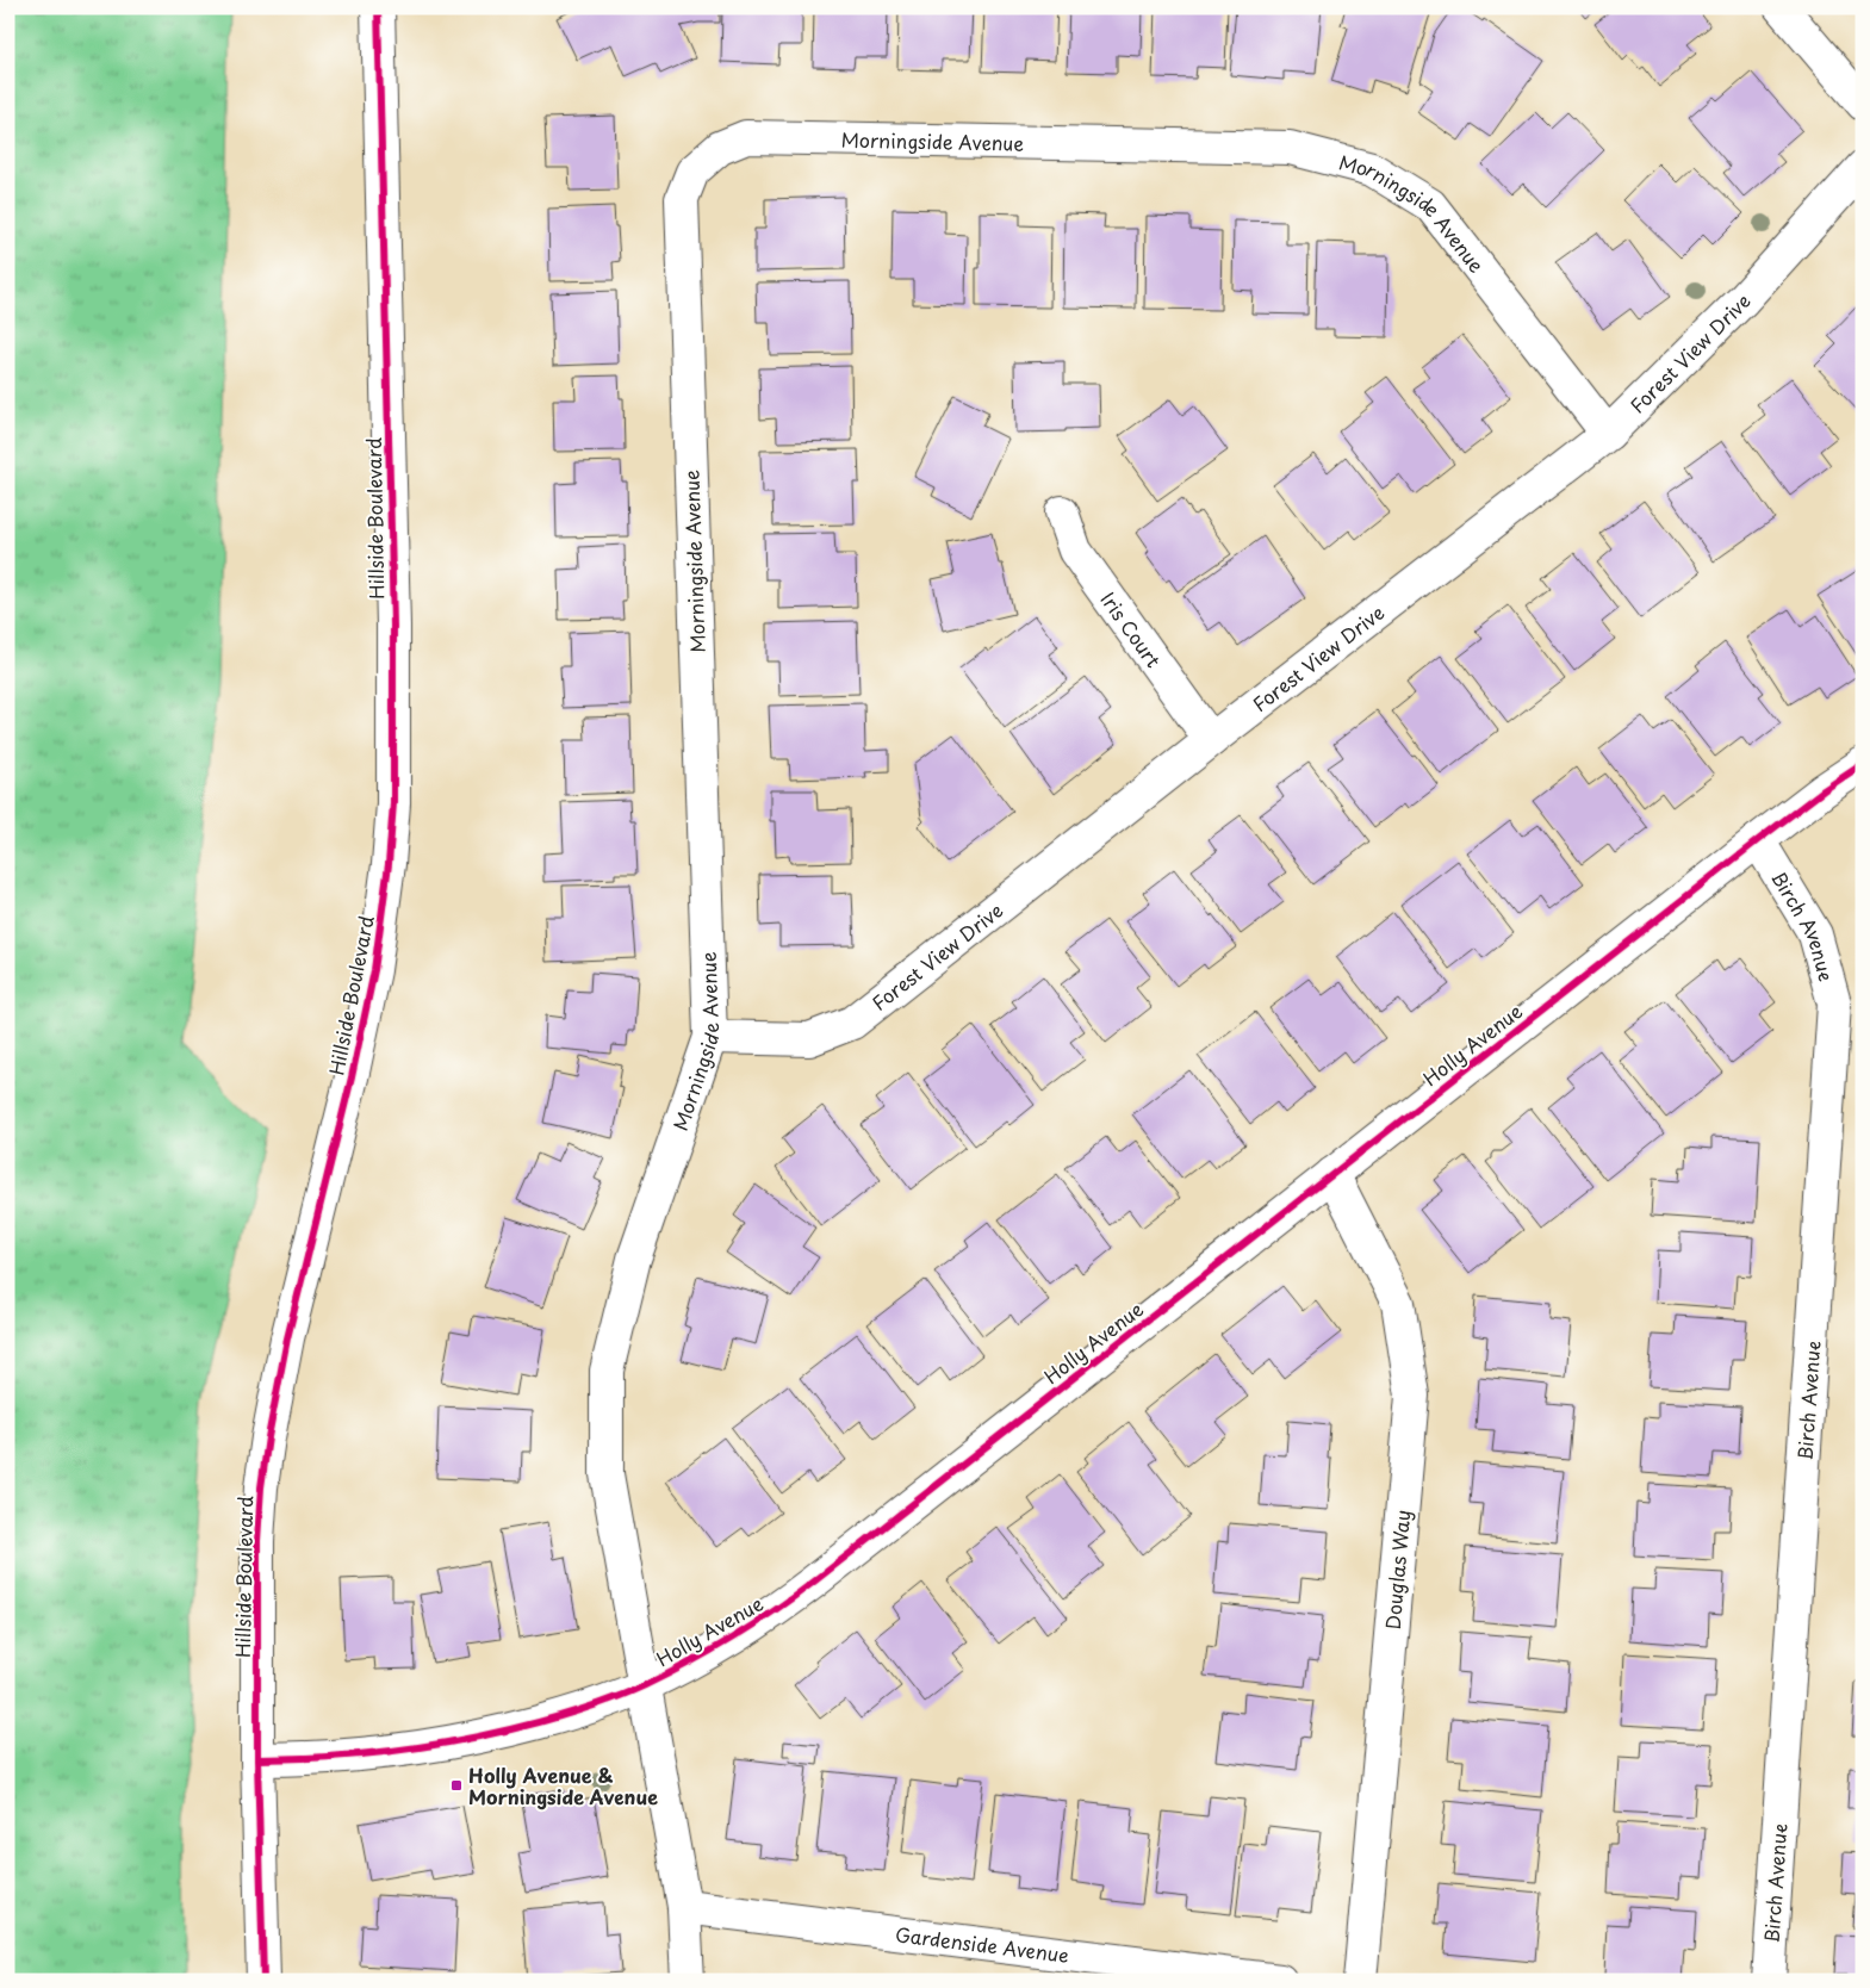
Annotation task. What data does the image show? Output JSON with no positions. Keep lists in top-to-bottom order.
{
  "streets": {
    "street": [
      "Morningside Avenue",
      "Forest View Drive",
      "Hillside Boulevard",
      "Iris Court",
      "Birch Avenue",
      "Holly Avenue",
      "Douglas Way",
      "Gardenside Avenue"
    ]
  },
  "crossings": [
    ["Morningside Avenue", "Forest View Drive"],
    ["Morningside Avenue", "Holly Avenue"],
    ["Morningside Avenue", "Gardenside Avenue"],
    ["Forest View Drive", "Iris Court"],
    ["Hillside Boulevard", "Holly Avenue"],
    ["Birch Avenue", "Holly Avenue"],
    ["Holly Avenue", "Douglas Way"]
  ],
  "places": {
    "transit": ["Holly Avenue & Morningside Avenue"]
  }
}
